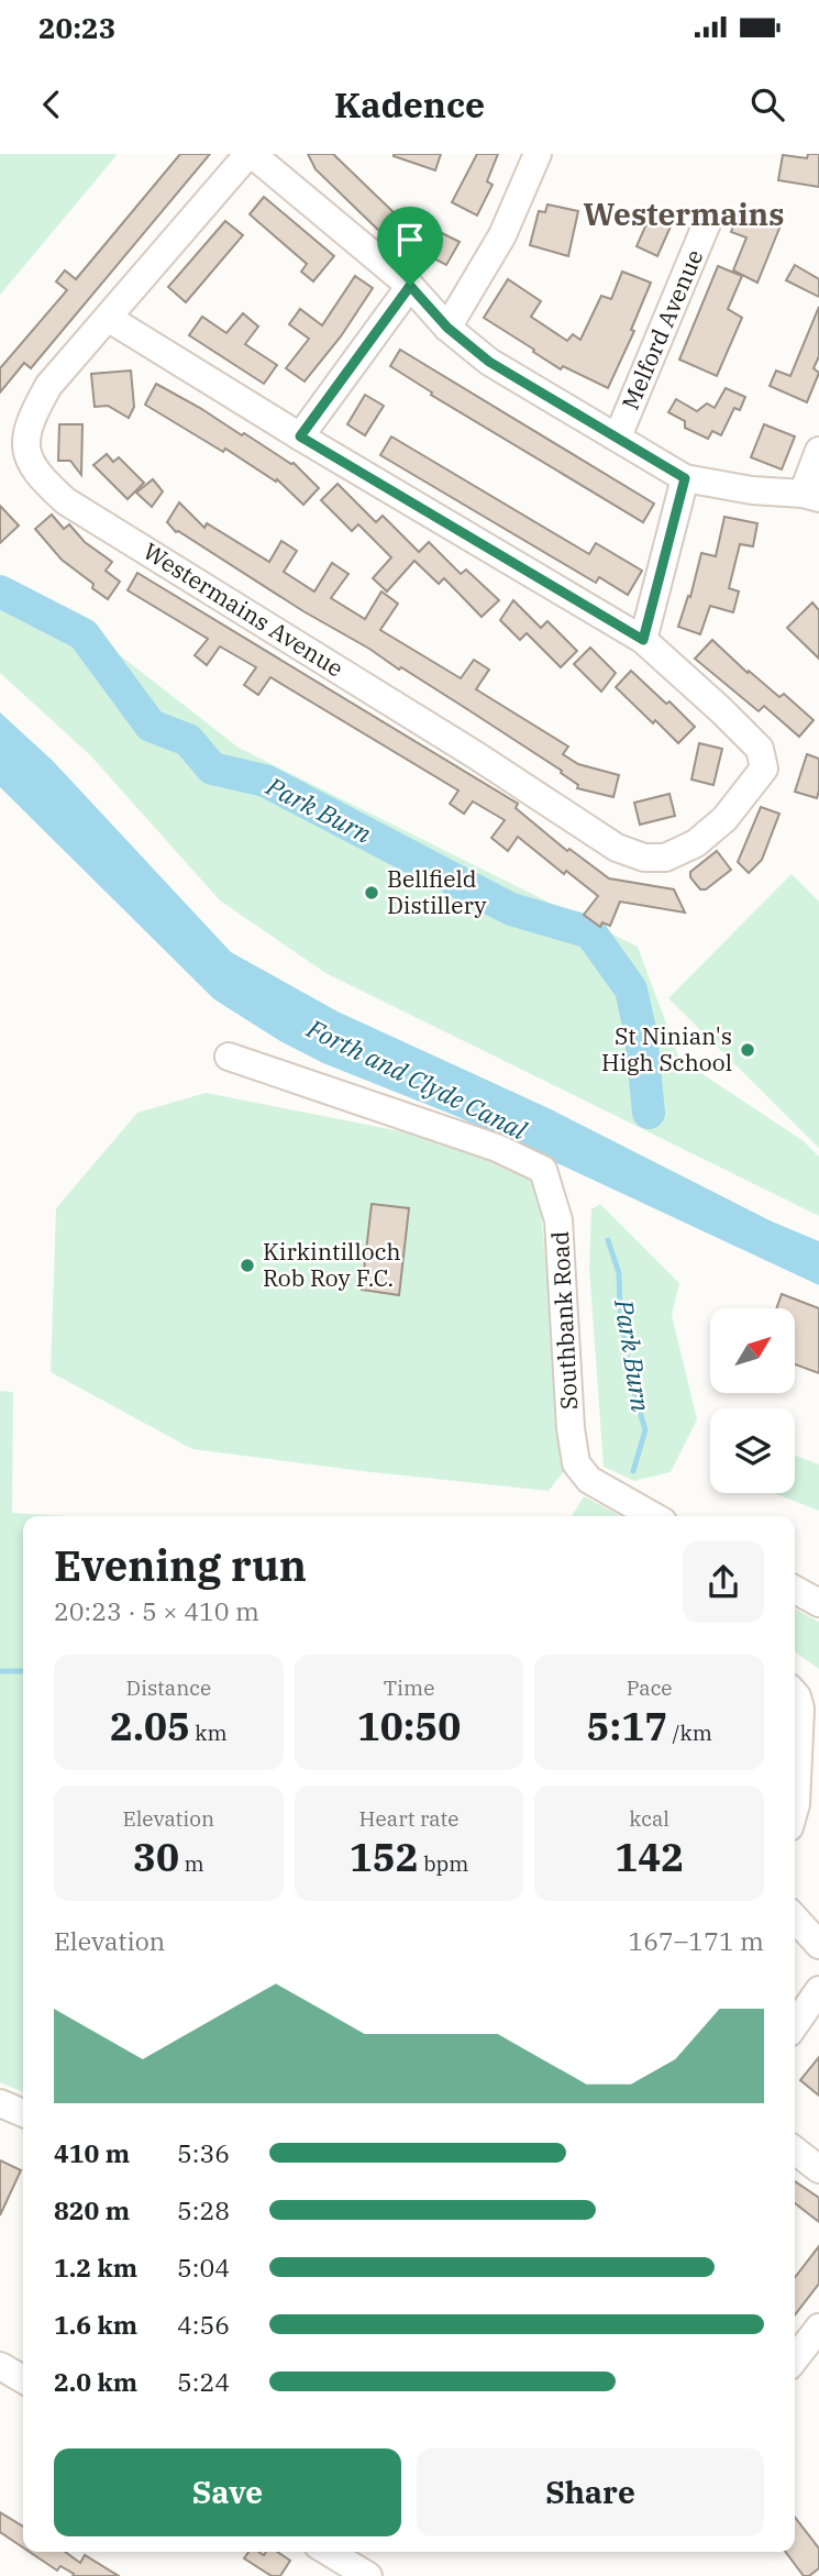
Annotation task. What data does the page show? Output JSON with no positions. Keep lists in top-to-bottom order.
{
  "streets": {
    "street": ["Melford Avenue", "Westermains Avenue", "Southbank Road"]
  },
  "districts": ["Westermains"],
  "water": ["Park Burn", "Forth and Clyde Canal"],
  "places": ["Bellfield Distillery", "St Ninian's High School", "Kirkintilloch Rob Roy F.C."],
  "north": "top right",
  "page": {
    "status": "20:23",
    "header": "Kadence",
    "heading": ["Evening run", "20:23 · 5 × 410 m"],
    "stats": [
      ["Distance", "2.05 km"],
      ["Time", "10:50"],
      ["Pace", "5:17 /km"],
      ["Elevation", "30 m"],
      ["Heart rate", "152 bpm"],
      ["kcal", "142"]
    ],
    "chart": ["Elevation", "167–171 m"],
    "list": [
      {
        "name": "410 m",
        "note": "5:36"
      },
      {
        "name": "820 m",
        "note": "5:28"
      },
      {
        "name": "1.2 km",
        "note": "5:04"
      },
      {
        "name": "1.6 km",
        "note": "4:56"
      },
      {
        "name": "2.0 km",
        "note": "5:24"
      }
    ],
    "buttons": ["Save", "Share"]
  }
}
